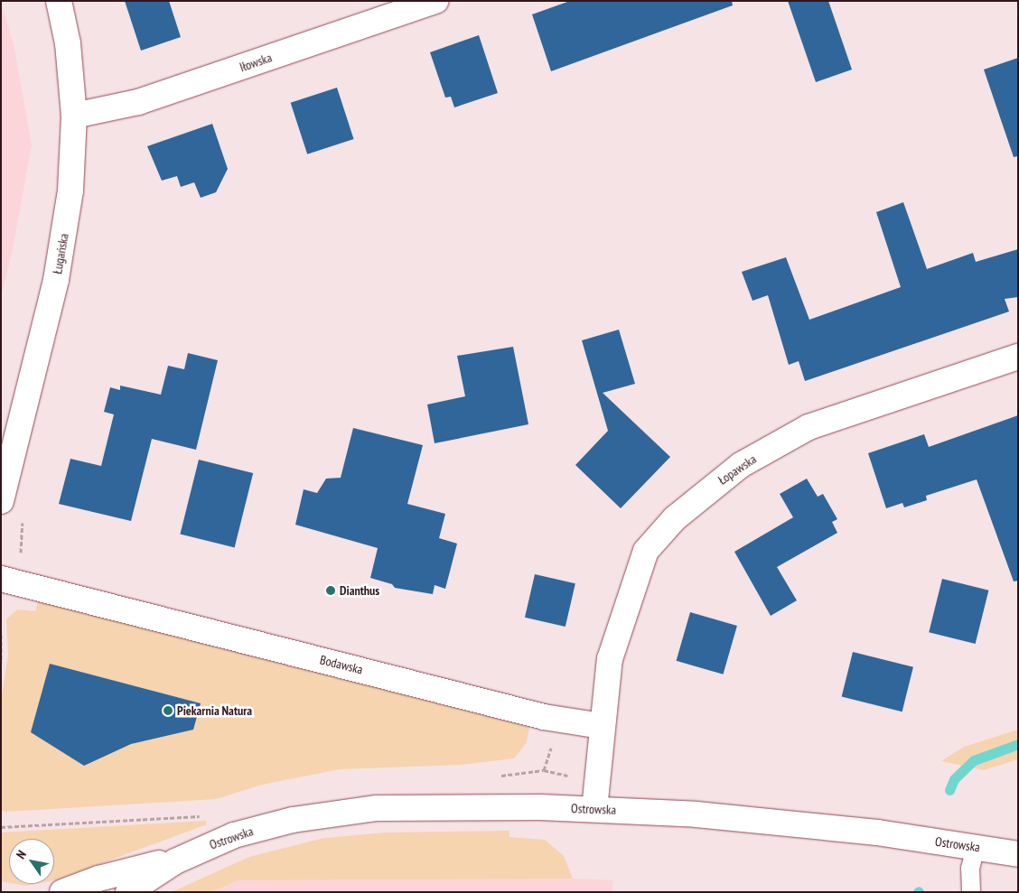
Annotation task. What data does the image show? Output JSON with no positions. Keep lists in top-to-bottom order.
{
  "streets": {
    "street": [
      "Iłowska",
      "Ługańska",
      "Łopawska",
      "Bodawska",
      "Ostrowska"
    ]
  },
  "crossings": [
    ["Iłowska", "Ługańska"],
    ["Łopawska", "Bodawska"]
  ],
  "places": ["Dianthus", "Piekarnia Natura"],
  "north": "top left"
}
